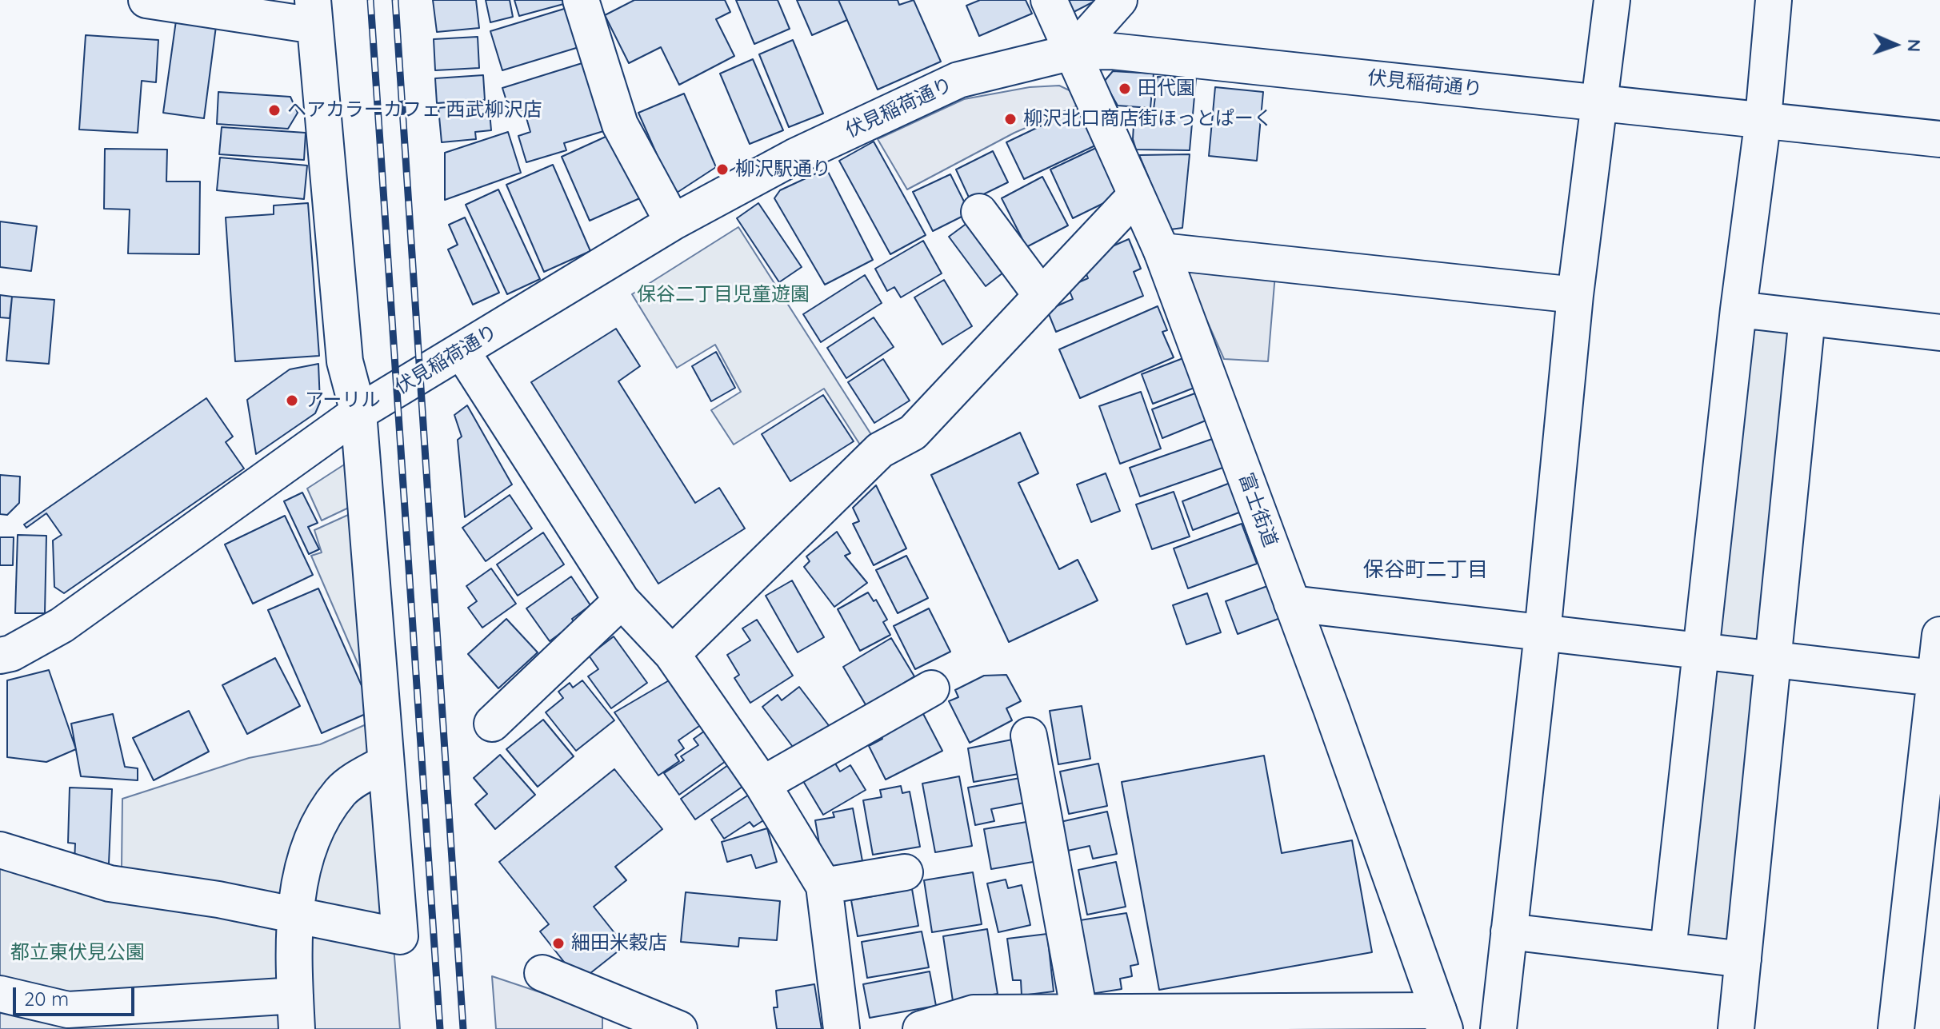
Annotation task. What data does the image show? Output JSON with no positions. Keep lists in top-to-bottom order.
{
  "streets": {
    "street": ["伏見稲荷通り", "富士街道"]
  },
  "crossings": [
    ["伏見稲荷通り", "富士街道"]
  ],
  "districts": ["保谷町二丁目"],
  "parks": ["保谷二丁目児童遊園", "都立東伏見公園"],
  "places": [
    "田代園",
    "ヘアカラーカフェ 西武柳沢店",
    "柳沢北口商店街ほっとぱーく",
    "柳沢駅通り",
    "アーリル",
    "細田米穀店"
  ],
  "scale_bar": "20 m",
  "north": "right"
}
